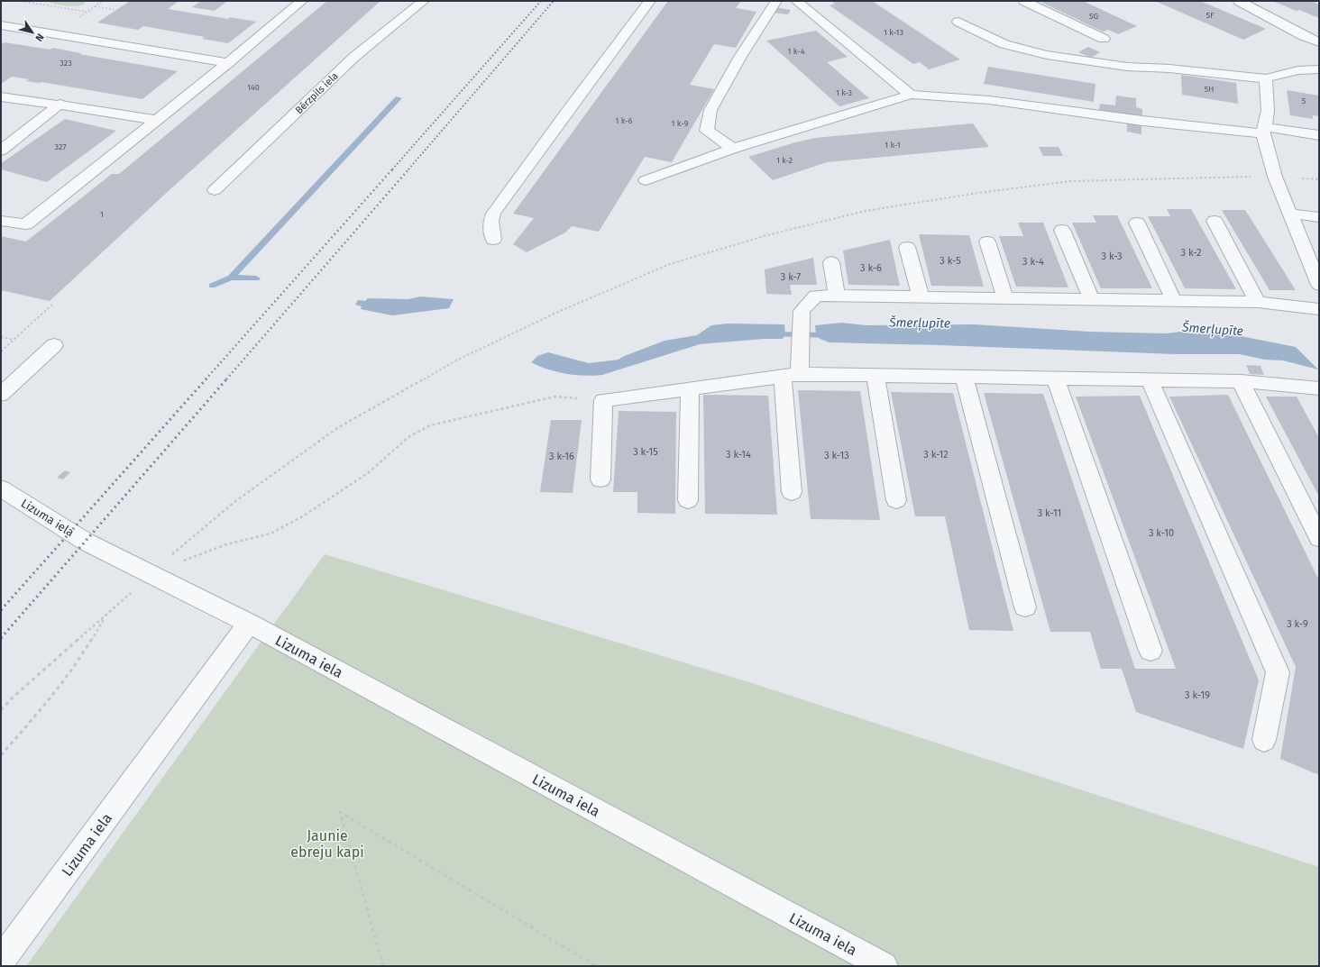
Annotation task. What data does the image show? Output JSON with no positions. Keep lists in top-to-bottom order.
{
  "streets": {
    "street": ["Bērzpils iela", "Lizuma iela"]
  },
  "water": ["Šmerļupīte"],
  "parks": ["Jaunie ebreju kapi"],
  "house_numbers": [
    "5F",
    "5G",
    "1 k-13",
    "1 k-4",
    "323",
    "140",
    "5H",
    "1 k-3",
    "5",
    "1 k-6",
    "1 k-9",
    "1 k-1",
    "327",
    "1 k-2",
    "1",
    "3 k-2",
    "3 k-3",
    "3 k-5",
    "3 k-4",
    "3 k-6",
    "3 k-7",
    "3 k-15",
    "3 k-14",
    "3 k-12",
    "3 k-13",
    "3 k-16",
    "3 k-11",
    "3 k-10",
    "3 k-9",
    "3 k-19"
  ],
  "north": "bottom right"
}
